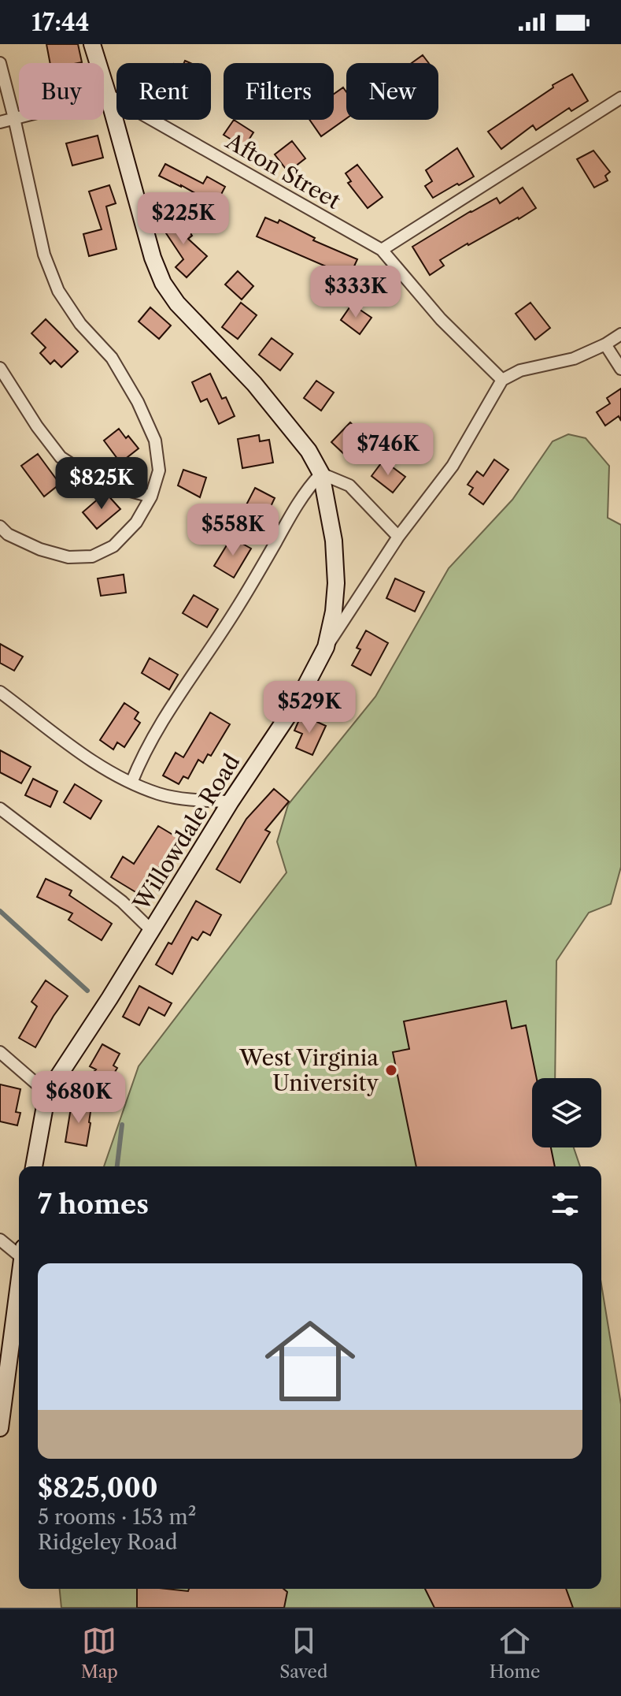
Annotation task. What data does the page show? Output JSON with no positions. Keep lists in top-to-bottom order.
{
  "streets": {
    "street": ["Afton Street", "Willowdale Road"]
  },
  "crossings": [
    ["Afton Street", "Willowdale Road"]
  ],
  "places": ["West Virginia University"],
  "page": {
    "status": "17:44",
    "chip": [
      "Buy",
      "Rent",
      "Filters",
      "New"
    ],
    "price": [
      "$225K",
      "$333K",
      "$746K",
      "$825K",
      "$558K",
      "$529K",
      "$680K"
    ],
    "heading": "7 homes",
    "list": [
      {
        "name": "$825,000",
        "note": "5 rooms · 153 m² · Ridgeley Road"
      }
    ],
    "tabs": ["Map", "Saved", "Home"]
  }
}
